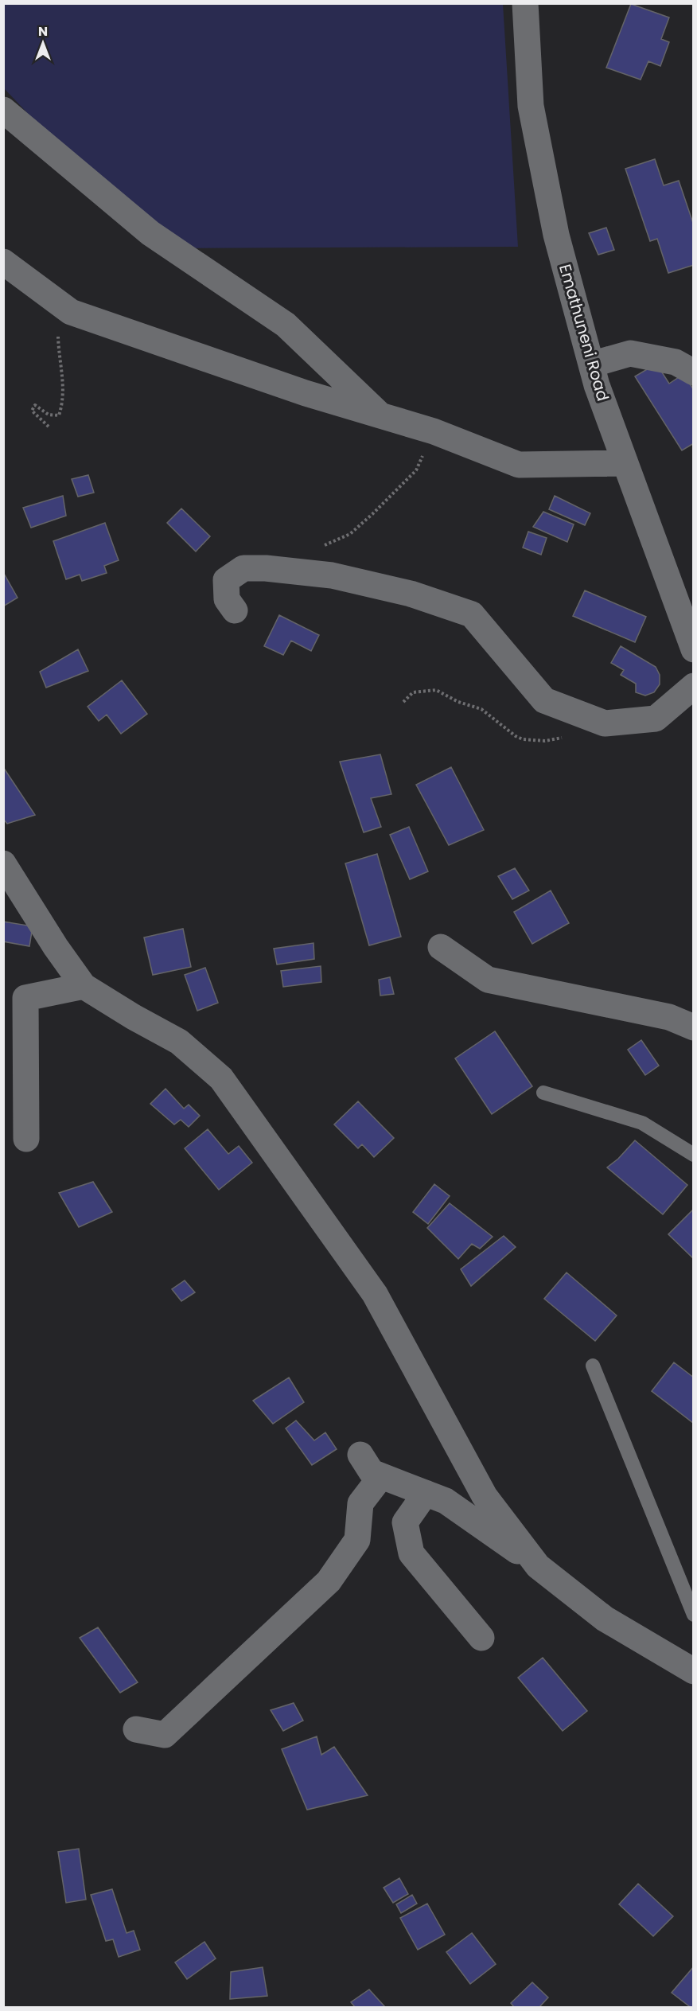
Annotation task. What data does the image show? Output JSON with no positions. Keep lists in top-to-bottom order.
{
  "streets": {
    "street": ["Emathuneni Road"]
  },
  "north": "top"
}
